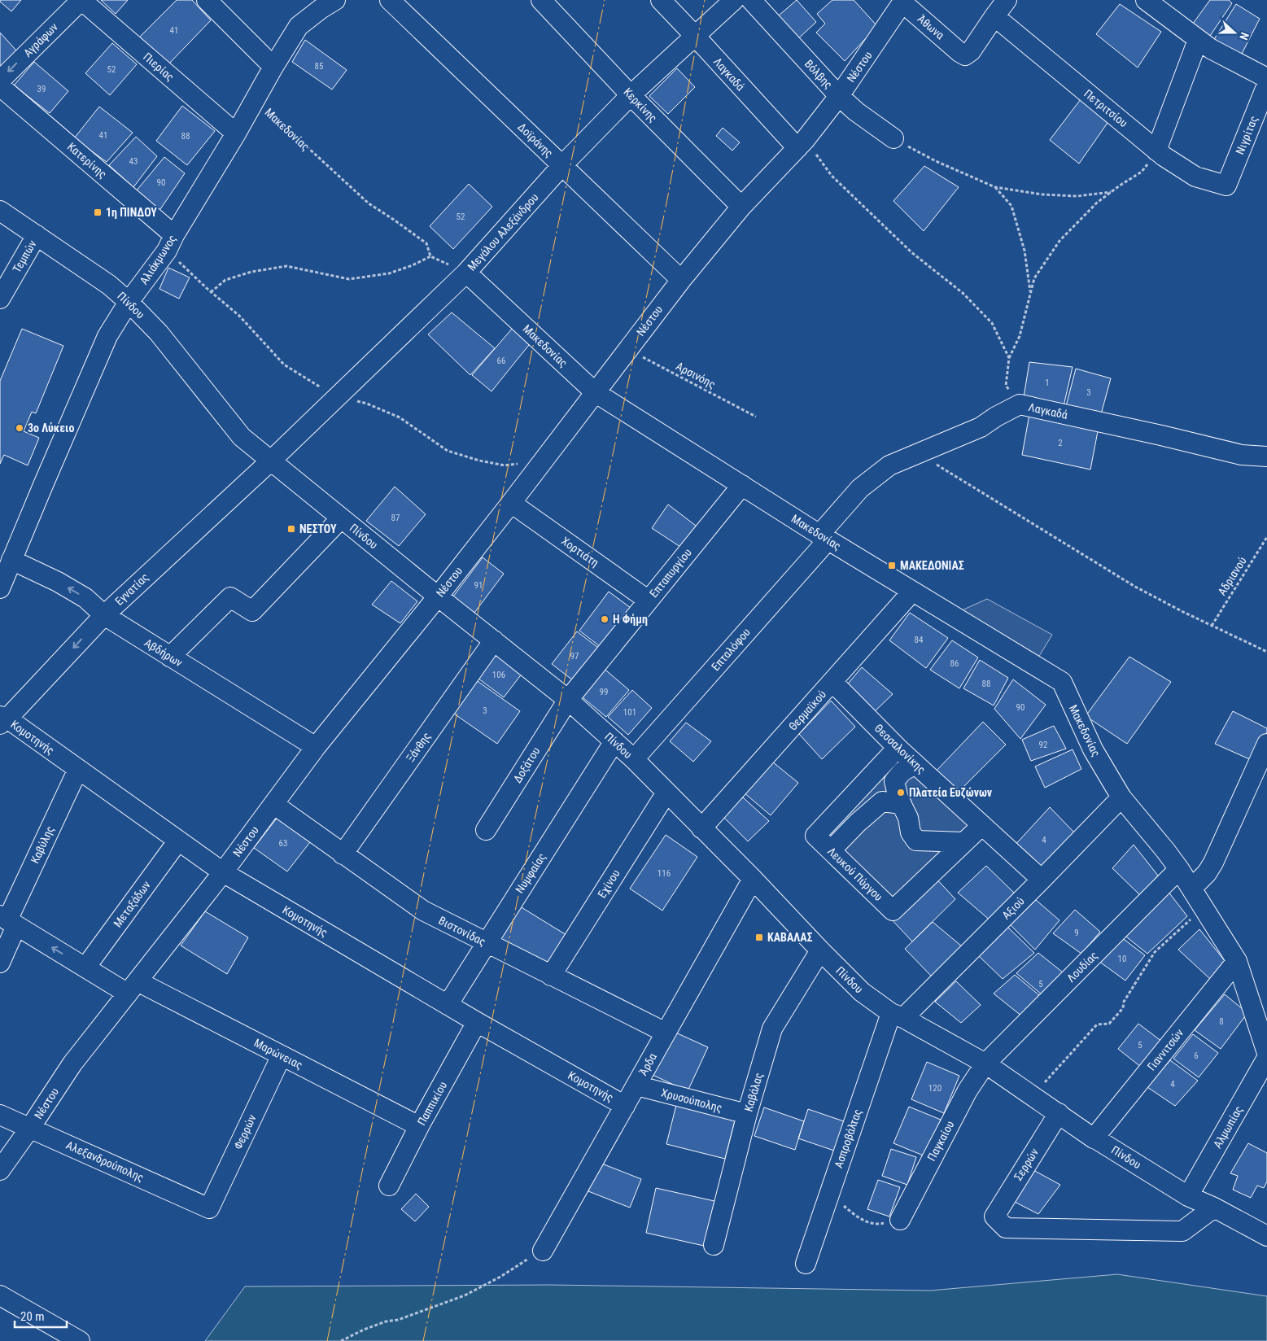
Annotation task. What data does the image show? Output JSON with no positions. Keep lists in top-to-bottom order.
{
  "streets": {
    "street": [
      "Άθωνα",
      "Αγράφων",
      "Πιερίας",
      "Νέστου",
      "Λαγκαδά",
      "Βόλβης",
      "Κερκίνης",
      "Πετριτσίου",
      "Μακεδονίας",
      "Νιγρίτας",
      "Δοϊράνης",
      "Κατερίνης",
      "Μεγάλου Αλεξάνδρου",
      "Τεμπών",
      "Αλιάκμωνος",
      "Πίνδου",
      "Χορτιάτη",
      "Επταπυργίου",
      "Εγνατίας",
      "Επταλόφου",
      "Αβδήρων",
      "Θερμαϊκού",
      "Κομοτηνής",
      "Ξάνθης",
      "Θεσσαλονίκης",
      "Δοξάτου",
      "Καβύλης",
      "Νυμφαίας",
      "Λευκού Πύργου",
      "Εχίνου",
      "Μεταξάδων",
      "Αξιού",
      "Βιστονίδας",
      "Λουδίας",
      "Γιαννιτσών",
      "Μαρώνειας",
      "Άρδα",
      "Καβάλας",
      "Χρυσούπολης",
      "Παππικίου",
      "Αλμωπίας",
      "Φερρών",
      "Ασπροβάλτας",
      "Παγκαίου",
      "Αλεξανδρούπολης",
      "Σερρών"
    ],
    "path": ["Αρσινόης", "Αδριανού"]
  },
  "crossings": [
    ["Άθωνα", "Νέστου"],
    ["Άθωνα", "Πετριτσίου"],
    ["Αγράφων", "Πιερίας"],
    ["Πιερίας", "Αλιάκμωνος"],
    ["Νέστου", "Λαγκαδά"],
    ["Νέστου", "Βόλβης"],
    ["Νέστου", "Κερκίνης"],
    ["Νέστου", "Μακεδονίας"],
    ["Νέστου", "Δοϊράνης"],
    ["Νέστου", "Πίνδου"],
    ["Νέστου", "Αρσινόης"],
    ["Νέστου", "Χορτιάτη"],
    ["Νέστου", "Αβδήρων"],
    ["Νέστου", "Κομοτηνής"],
    ["Νέστου", "Βιστονίδας"],
    ["Νέστου", "Μαρώνειας"],
    ["Νέστου", "Αλεξανδρούπολης"],
    ["Λαγκαδά", "Μακεδονίας"],
    ["Λαγκαδά", "Μεγάλου Αλεξάνδρου"],
    ["Λαγκαδά", "Επταλόφου"],
    ["Κερκίνης", "Μεγάλου Αλεξάνδρου"],
    ["Πετριτσίου", "Νιγρίτας"],
    ["Μακεδονίας", "Μεγάλου Αλεξάνδρου"],
    ["Μακεδονίας", "Αλιάκμωνος"],
    ["Μακεδονίας", "Επταπυργίου"],
    ["Μακεδονίας", "Επταλόφου"],
    ["Μακεδονίας", "Θερμαϊκού"],
    ["Μακεδονίας", "Αξιού"],
    ["Μακεδονίας", "Λουδίας"],
    ["Μακεδονίας", "Γιαννιτσών"],
    ["Δοϊράνης", "Μεγάλου Αλεξάνδρου"],
    ["Κατερίνης", "Αλιάκμωνος"],
    ["Μεγάλου Αλεξάνδρου", "Πίνδου"],
    ["Μεγάλου Αλεξάνδρου", "Εγνατίας"],
    ["Τεμπών", "Πίνδου"],
    ["Αλιάκμωνος", "Πίνδου"],
    ["Αλιάκμωνος", "Αβδήρων"],
    ["Πίνδου", "Επταπυργίου"],
    ["Πίνδου", "Εγνατίας"],
    ["Πίνδου", "Επταλόφου"],
    ["Πίνδου", "Θερμαϊκού"],
    ["Πίνδου", "Ξάνθης"],
    ["Πίνδου", "Δοξάτου"],
    ["Πίνδου", "Νυμφαίας"],
    ["Πίνδου", "Εχίνου"],
    ["Πίνδου", "Αξιού"],
    ["Πίνδου", "Λουδίας"],
    ["Πίνδου", "Γιαννιτσών"],
    ["Πίνδου", "Άρδα"],
    ["Πίνδου", "Καβάλας"],
    ["Πίνδου", "Αλμωπίας"],
    ["Πίνδου", "Ασπροβάλτας"],
    ["Πίνδου", "Παγκαίου"],
    ["Πίνδου", "Σερρών"],
    ["Χορτιάτη", "Επταπυργίου"],
    ["Επταπυργίου", "Δοξάτου"],
    ["Εγνατίας", "Αβδήρων"],
    ["Εγνατίας", "Κομοτηνής"],
    ["Θερμαϊκού", "Θεσσαλονίκης"],
    ["Κομοτηνής", "Καβύλης"],
    ["Κομοτηνής", "Νυμφαίας"],
    ["Κομοτηνής", "Μεταξάδων"],
    ["Κομοτηνής", "Άρδα"],
    ["Κομοτηνής", "Παππικίου"],
    ["Ξάνθης", "Βιστονίδας"],
    ["Θεσσαλονίκης", "Λευκού Πύργου"],
    ["Θεσσαλονίκης", "Αξιού"],
    ["Καβύλης", "Μαρώνειας"],
    ["Νυμφαίας", "Βιστονίδας"],
    ["Εχίνου", "Βιστονίδας"],
    ["Μεταξάδων", "Μαρώνειας"],
    ["Αξιού", "Ασπροβάλτας"],
    ["Βιστονίδας", "Άρδα"],
    ["Λουδίας", "Παγκαίου"],
    ["Μαρώνειας", "Παππικίου"],
    ["Μαρώνειας", "Φερρών"],
    ["Άρδα", "Χρυσούπολης"],
    ["Καβάλας", "Χρυσούπολης"],
    ["Φερρών", "Αλεξανδρούπολης"]
  ],
  "one_way": ["Αγράφων", "Εγνατίας"],
  "places": {
    "transit": [
      "1η ΠΙΝΔΟΥ",
      "ΝΕΣΤΟΥ",
      "ΜΑΚΕΔΟΝΙΑΣ",
      "ΚΑΒΑΛΑΣ"
    ],
    "other": ["3ο Λύκειο", "Η Φήμη", "Πλατεία Ευζώνων"]
  },
  "house_numbers": [
    "41",
    "85",
    "52",
    "39",
    "41",
    "88",
    "43",
    "90",
    "52",
    "66",
    "1",
    "3",
    "2",
    "87",
    "91",
    "84",
    "97",
    "86",
    "106",
    "88",
    "99",
    "90",
    "3",
    "101",
    "92",
    "4",
    "63",
    "116",
    "9",
    "10",
    "5",
    "8",
    "5",
    "6",
    "4",
    "120"
  ],
  "scale_bar": "20 m",
  "north": "right"
}
